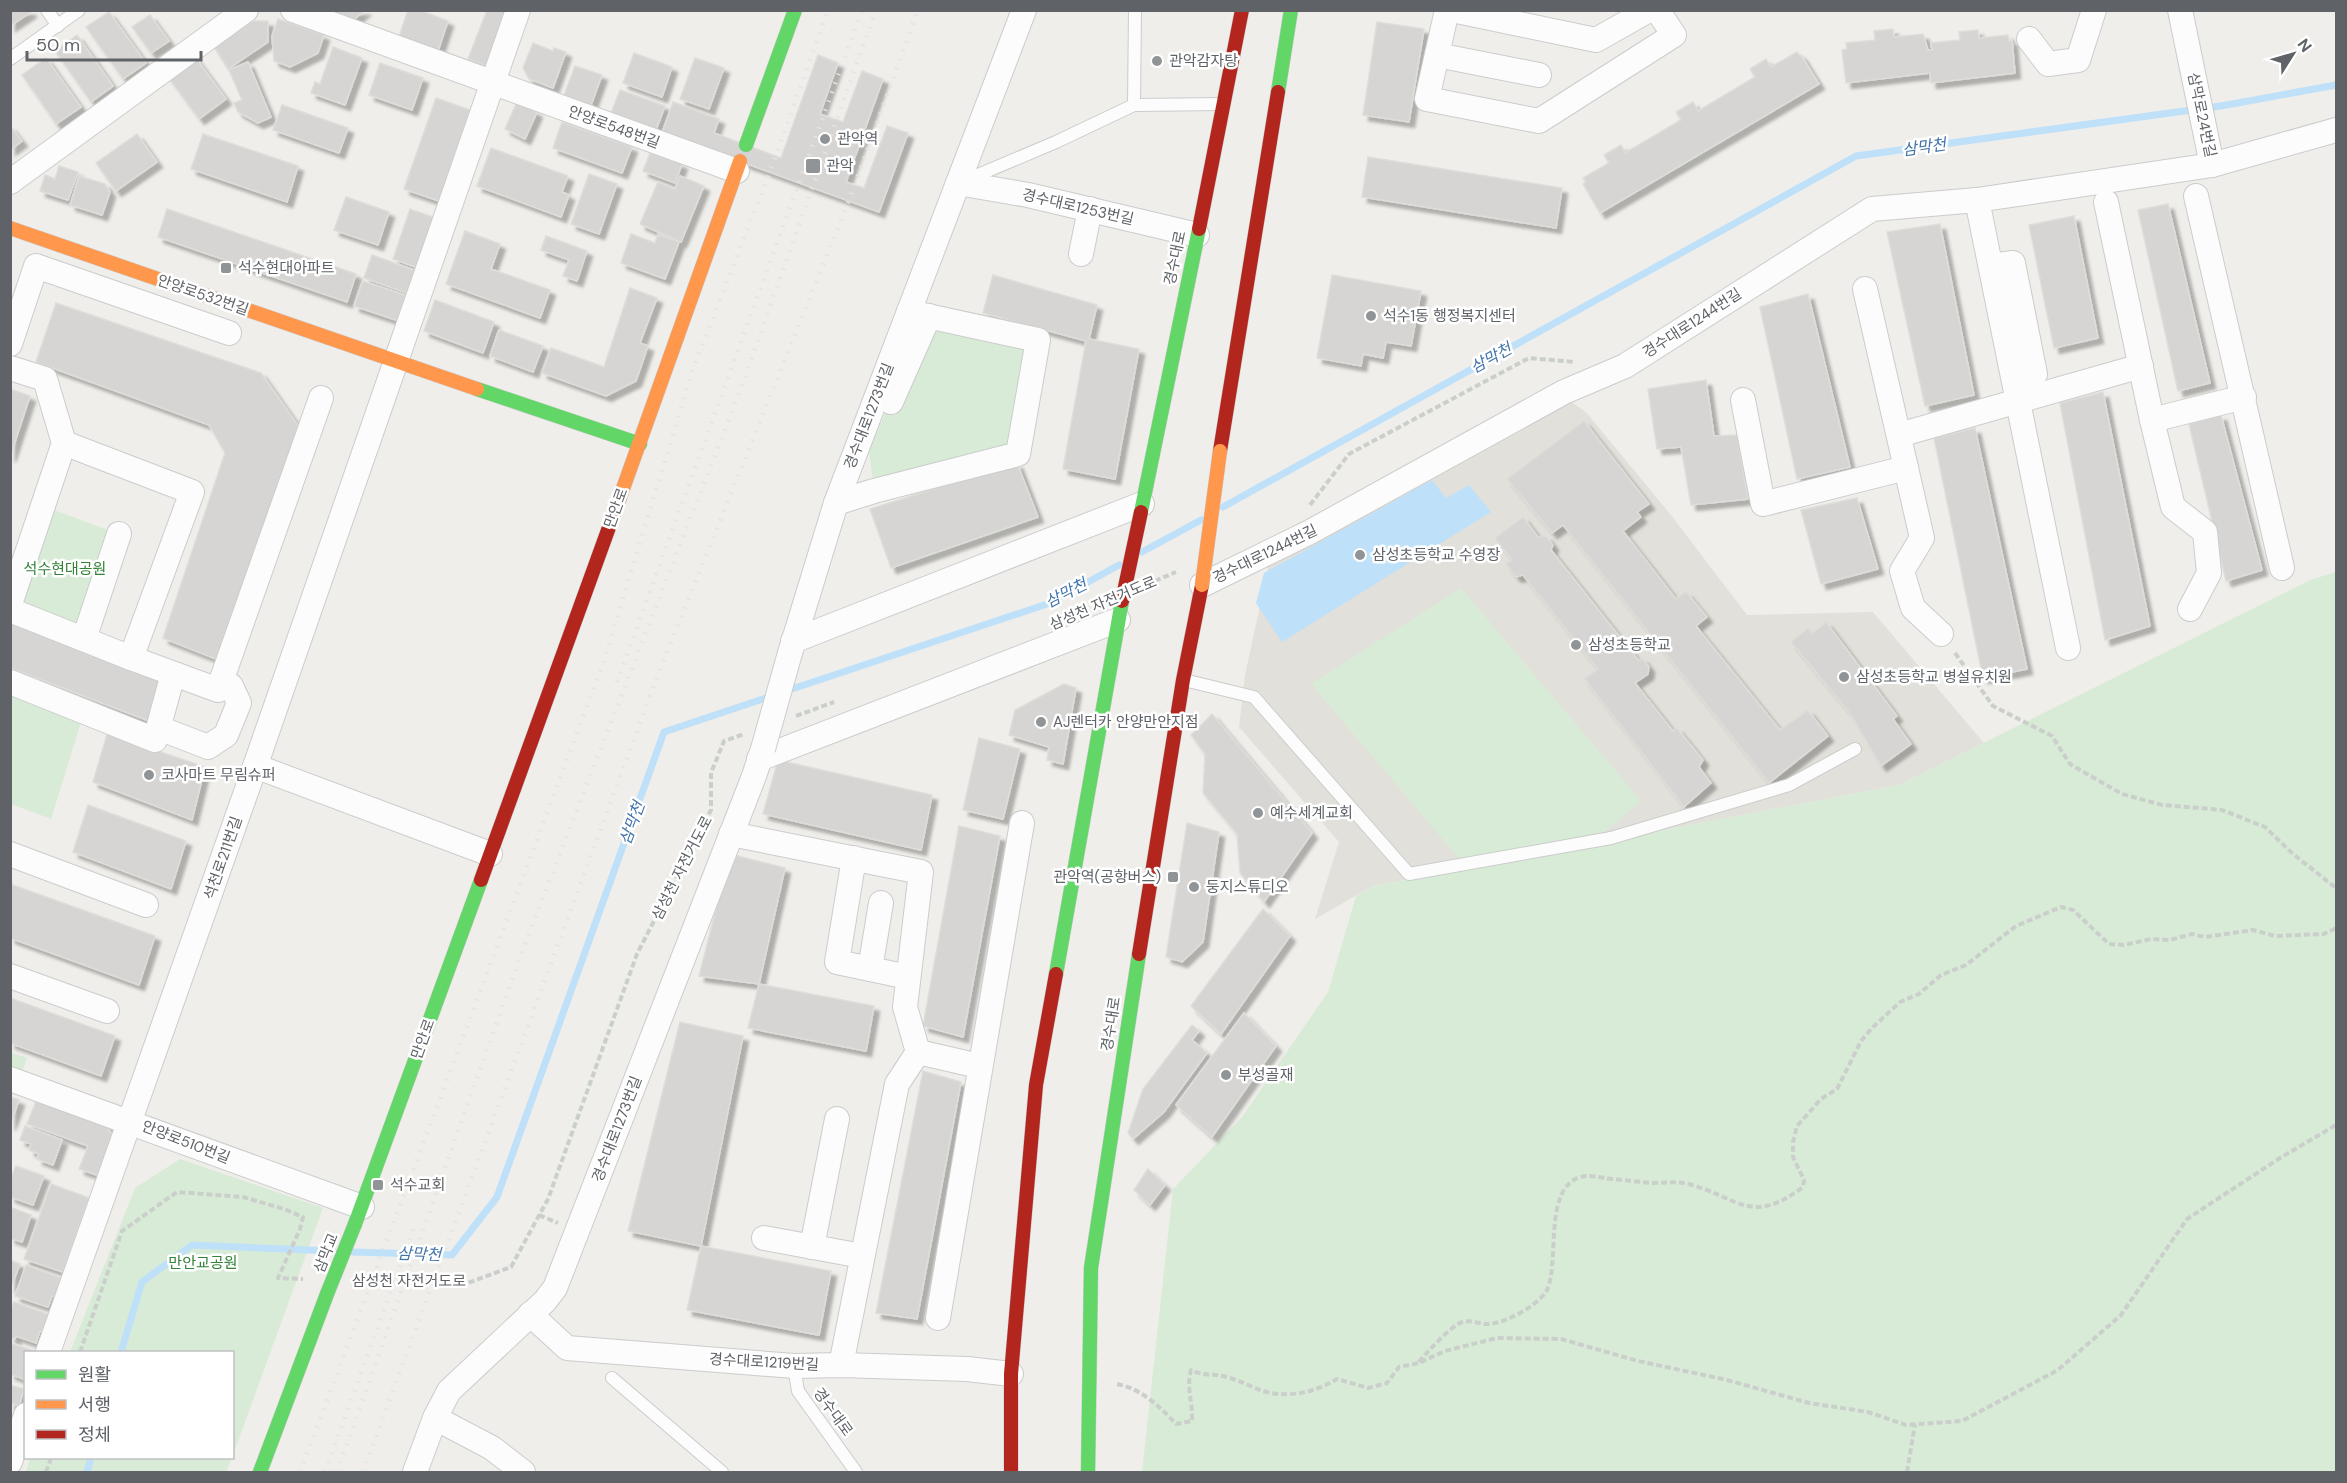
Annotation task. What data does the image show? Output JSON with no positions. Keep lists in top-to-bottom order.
{
  "streets": {
    "main road": [
      "경수대로",
      "안양로532번길",
      "만안로",
      "삼막교"
    ],
    "street": [
      "삼막로24번길",
      "안양로548번길",
      "경수대로1253번길",
      "경수대로1244번길",
      "경수대로1273번길",
      "석천로211번길",
      "안양로510번길",
      "경수대로1219번길"
    ],
    "path": ["삼성천 자전거도로"]
  },
  "crossings": [
    ["삼막로24번길", "경수대로1244번길"],
    ["안양로548번길", "만안로"],
    ["경수대로1253번길", "경수대로"],
    ["경수대로1253번길", "경수대로1273번길"],
    ["경수대로", "경수대로1244번길"],
    ["경수대로", "경수대로1219번길"],
    ["안양로532번길", "만안로"],
    ["안양로532번길", "석천로211번길"],
    ["경수대로1273번길", "삼성천 자전거도로"],
    ["경수대로1273번길", "경수대로1219번길"],
    ["만안로", "안양로510번길"],
    ["만안로", "삼막교"],
    ["석천로211번길", "안양로510번길"],
    ["안양로510번길", "삼막교"]
  ],
  "water": ["삼막천"],
  "parks": ["석수현대공원", "만안교공원"],
  "places": {
    "other": [
      "관악감자탕",
      "관악역",
      "석수1동 행정복지센터",
      "삼성초등학교 수영장",
      "삼성초등학교",
      "삼성초등학교 병설유치원",
      "AJ렌터카 안양만안지점",
      "코사마트 무림슈퍼",
      "예수세계교회",
      "둥지스튜디오",
      "부성골재"
    ],
    "transit": [
      "관악",
      "석수현대아파트",
      "관악역(공항버스)",
      "석수교회"
    ]
  },
  "legend": ["원활", "서행", "정체"],
  "scale_bar": "50 m",
  "north": "top right"
}
